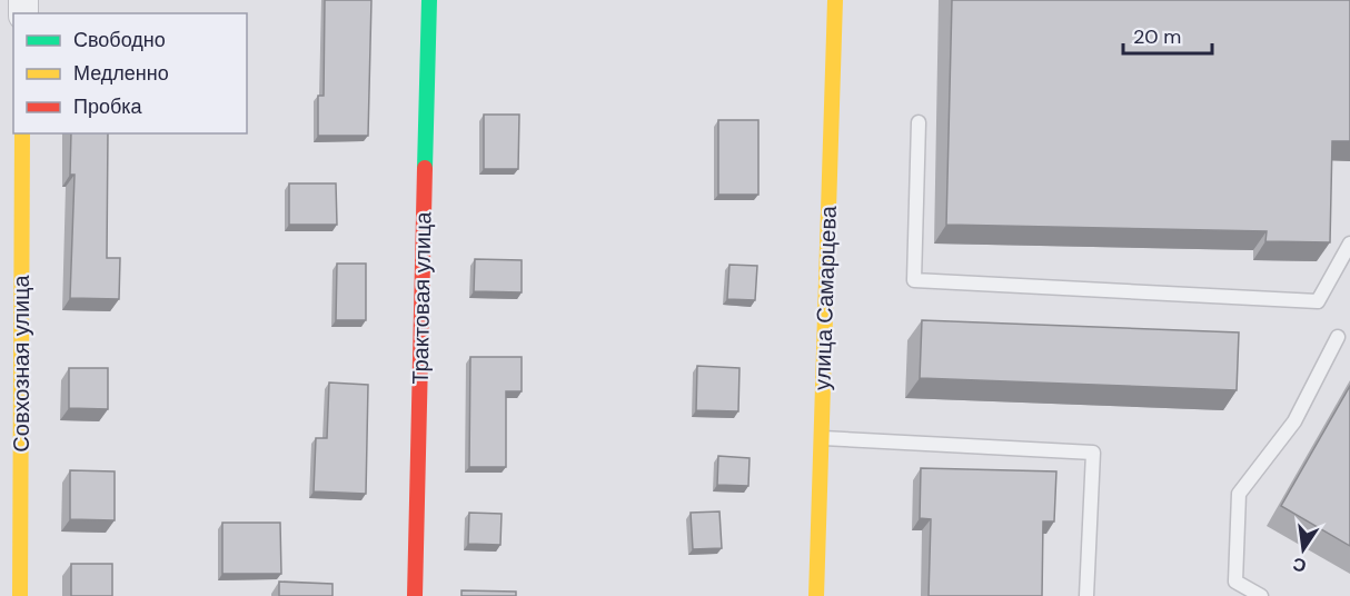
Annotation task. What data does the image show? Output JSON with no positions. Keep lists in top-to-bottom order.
{
  "streets": {
    "street": ["Трактовая улица", "улица Самарцева", "Совхозная улица"]
  },
  "legend": ["Свободно", "Медленно", "Пробка"],
  "scale_bar": "20 m",
  "north": "bottom"
}
